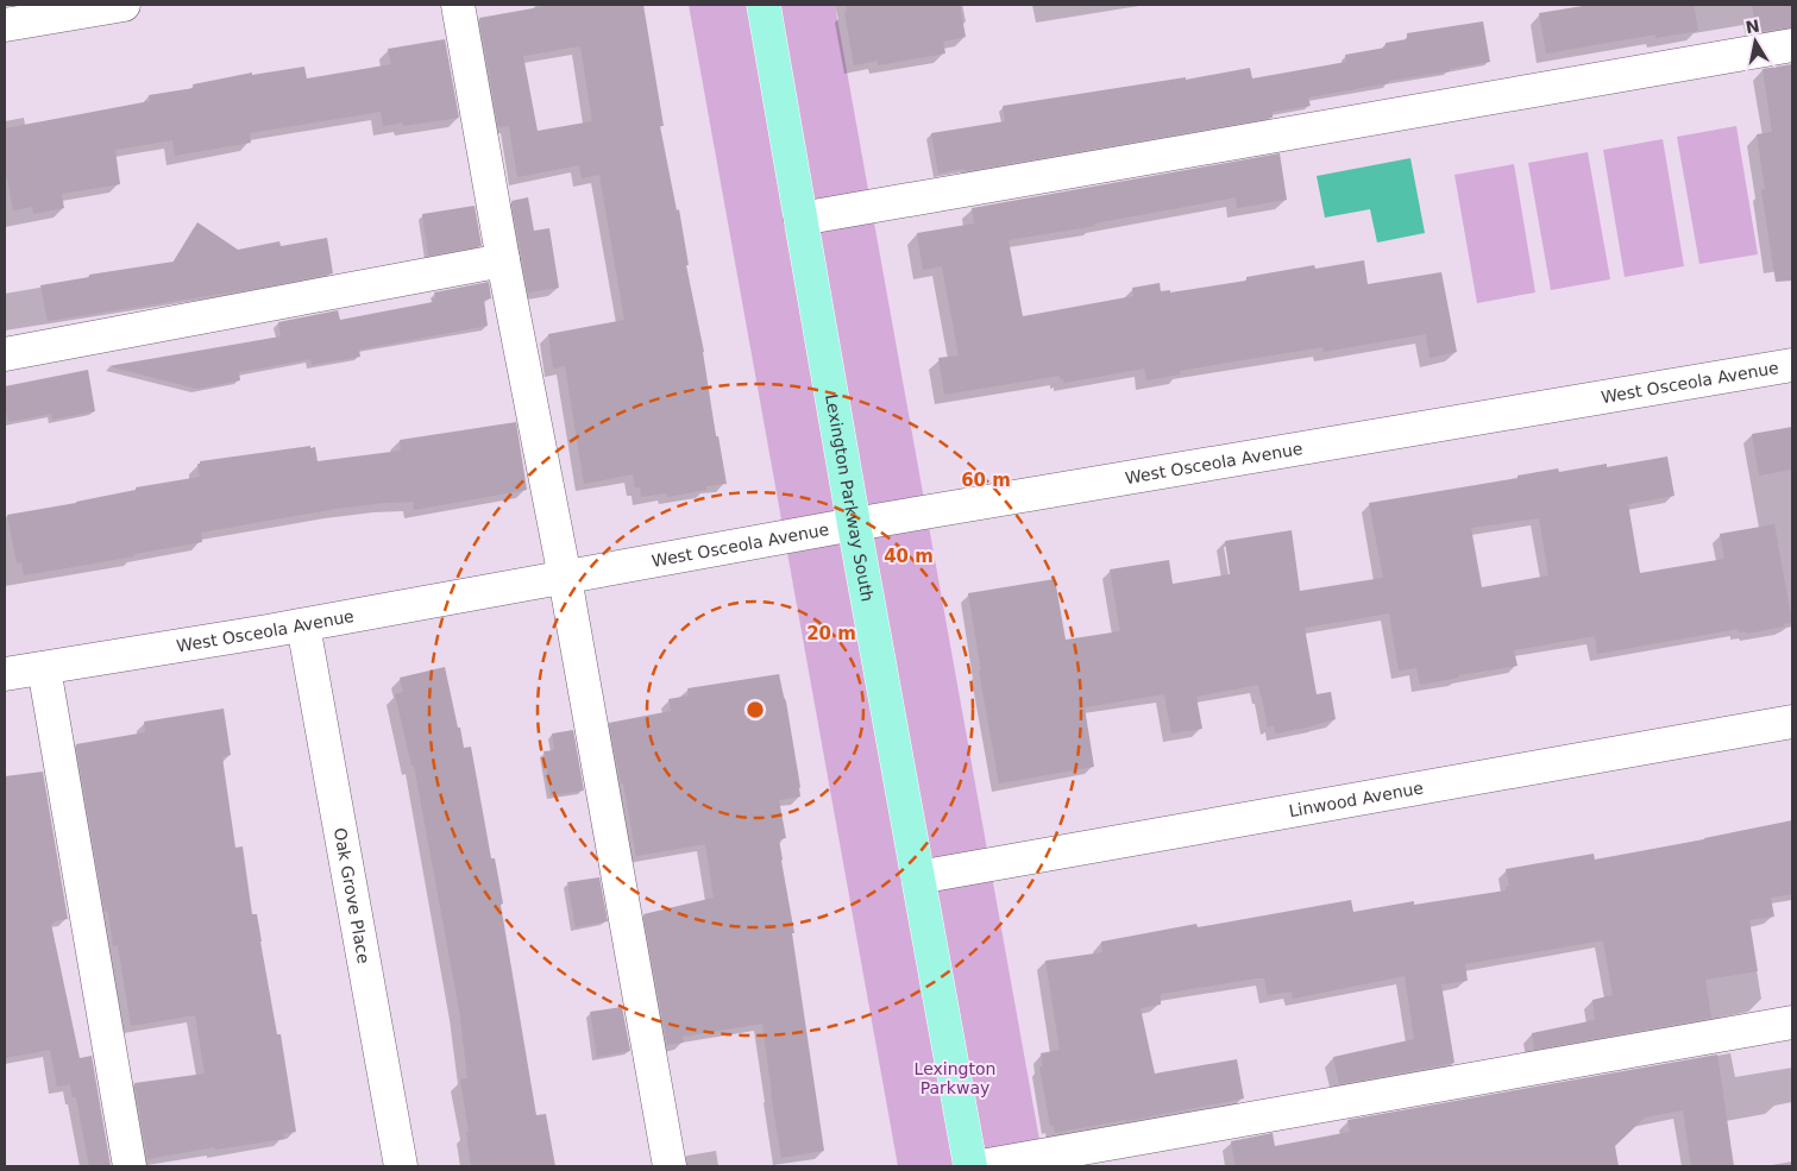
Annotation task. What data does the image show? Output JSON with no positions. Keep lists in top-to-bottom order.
{
  "streets": {
    "main road": ["Lexington Parkway South"],
    "street": ["West Osceola Avenue", "Linwood Avenue", "Oak Grove Place"]
  },
  "crossings": [
    ["West Osceola Avenue", "Lexington Parkway South"],
    ["West Osceola Avenue", "Oak Grove Place"],
    ["Lexington Parkway South", "Linwood Avenue"]
  ],
  "parks": ["Lexington Parkway"],
  "north": "top",
  "rings": ["60 m", "40 m", "20 m"]
}
